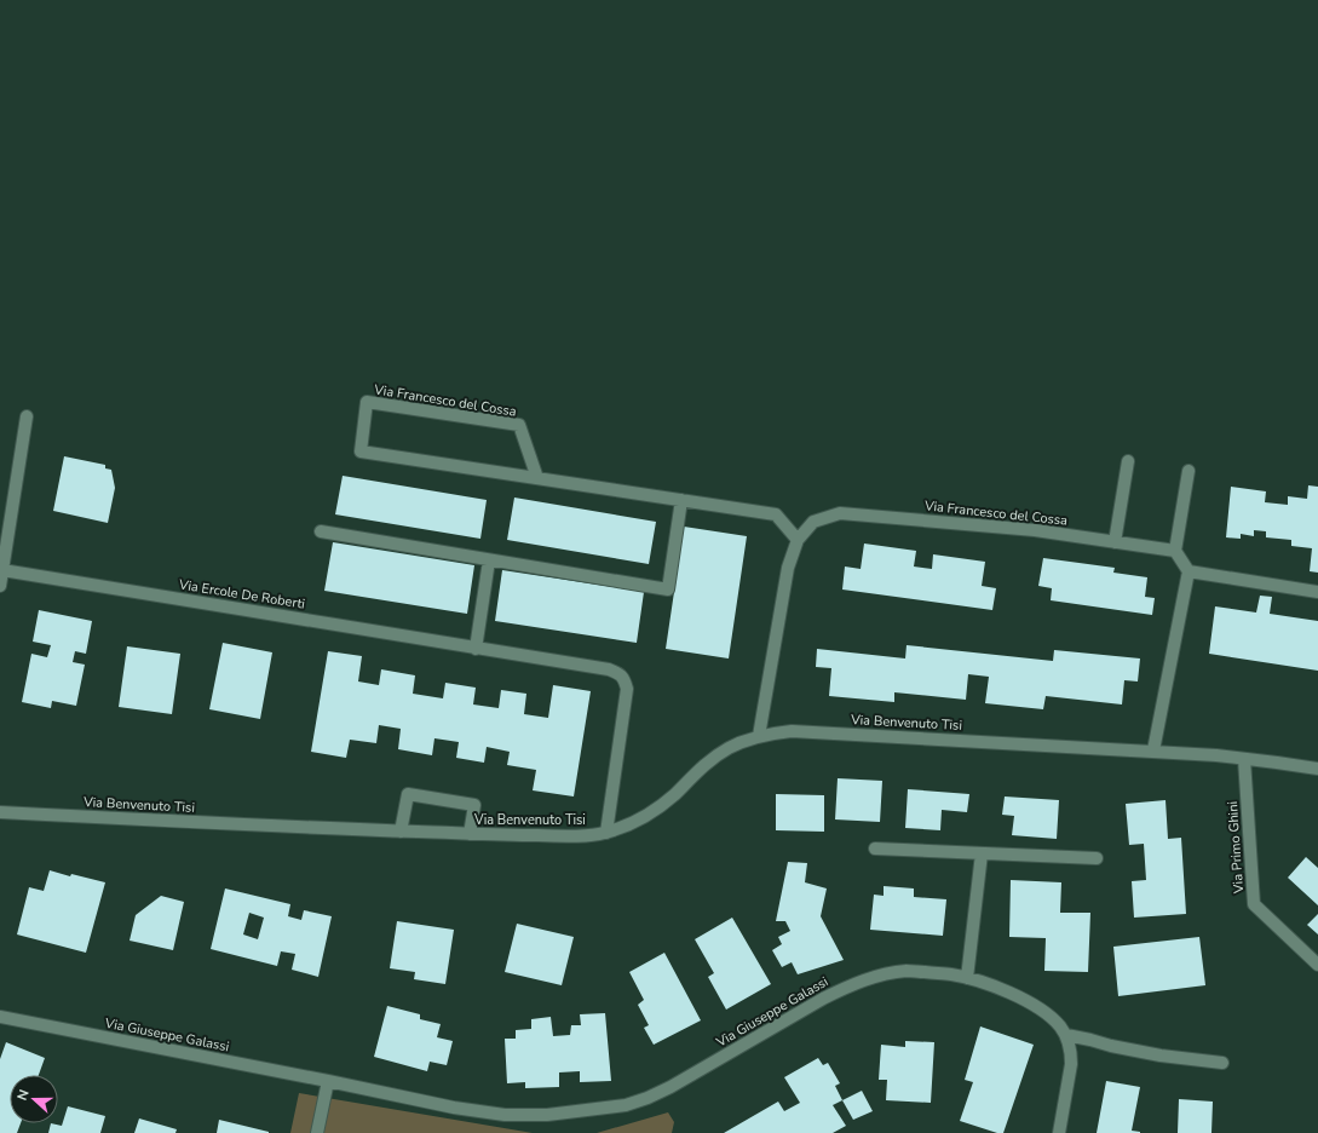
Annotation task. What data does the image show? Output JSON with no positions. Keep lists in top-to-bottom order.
{
  "streets": {
    "street": [
      "Via Francesco del Cossa",
      "Via Ercole De Roberti",
      "Via Benvenuto Tisi",
      "Via Primo Ghini",
      "Via Giuseppe Galassi"
    ]
  },
  "crossings": [
    ["Via Francesco del Cossa", "Via Benvenuto Tisi"],
    ["Via Ercole De Roberti", "Via Benvenuto Tisi"],
    ["Via Benvenuto Tisi", "Via Primo Ghini"]
  ],
  "north": "left"
}
